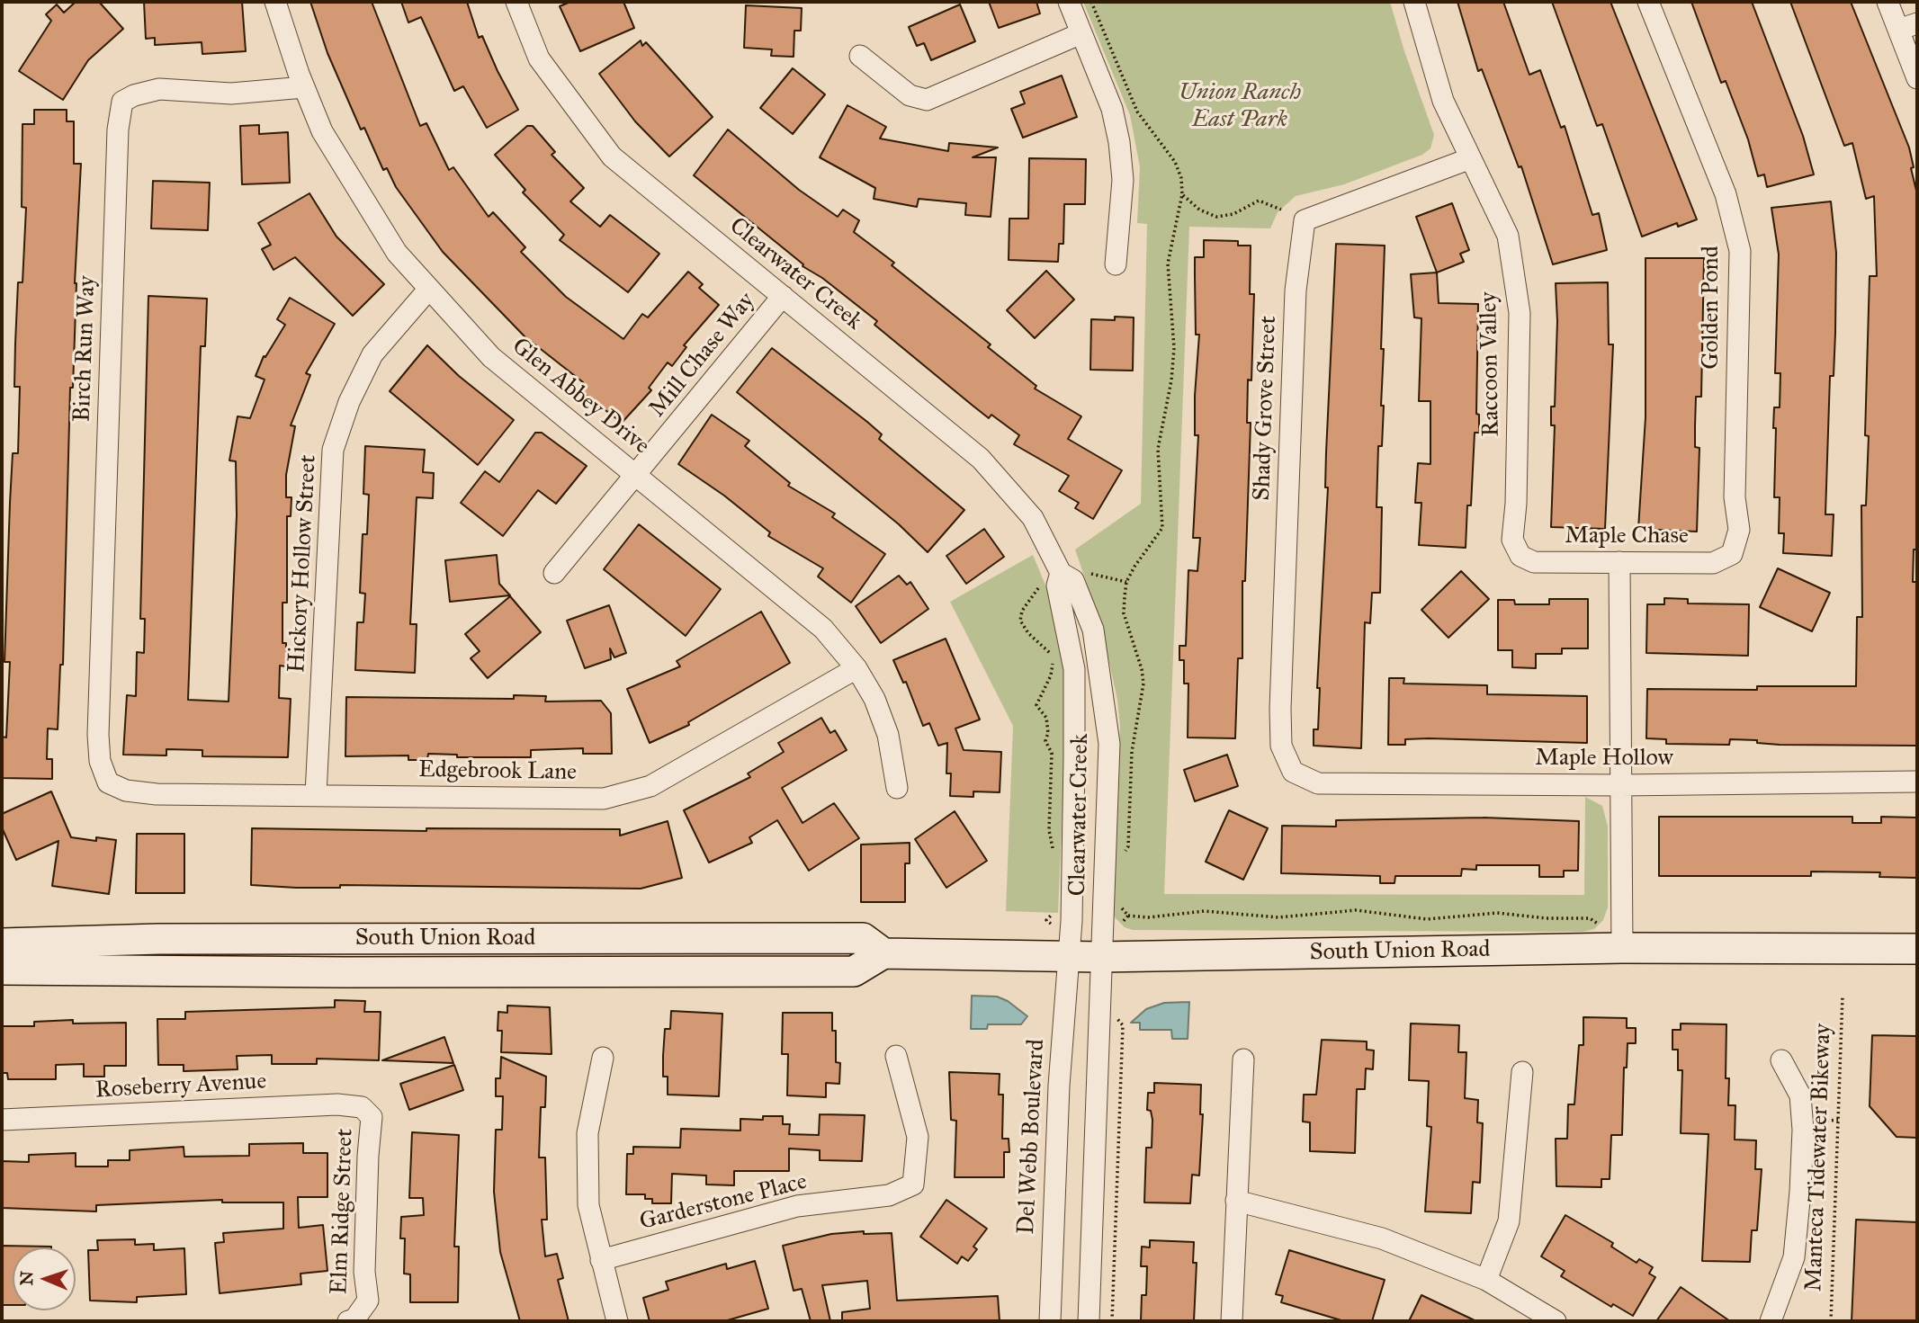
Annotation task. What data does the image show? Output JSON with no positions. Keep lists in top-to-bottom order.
{
  "streets": {
    "street": [
      "Clearwater Creek",
      "Golden Pond",
      "Birch Run Way",
      "Mill Chase Way",
      "Raccoon Valley",
      "Glen Abbey Drive",
      "Shady Grove Street",
      "Maple Chase",
      "Hickory Hollow Street",
      "Maple Hollow",
      "Edgebrook Lane",
      "South Union Road",
      "Roseberry Avenue",
      "Del Webb Boulevard",
      "Garderstone Place",
      "Elm Ridge Street"
    ],
    "path": ["Manteca Tidewater Bikeway"]
  },
  "crossings": [
    ["Clearwater Creek", "Mill Chase Way"],
    ["Clearwater Creek", "South Union Road"],
    ["Clearwater Creek", "Del Webb Boulevard"],
    ["Golden Pond", "Maple Chase"],
    ["Birch Run Way", "Glen Abbey Drive"],
    ["Birch Run Way", "Edgebrook Lane"],
    ["Mill Chase Way", "Glen Abbey Drive"],
    ["Raccoon Valley", "Shady Grove Street"],
    ["Raccoon Valley", "Maple Chase"],
    ["Glen Abbey Drive", "Hickory Hollow Street"],
    ["Glen Abbey Drive", "Edgebrook Lane"],
    ["Shady Grove Street", "Maple Hollow"],
    ["Hickory Hollow Street", "Edgebrook Lane"],
    ["South Union Road", "Del Webb Boulevard"],
    ["Roseberry Avenue", "Elm Ridge Street"]
  ],
  "parks": ["Union Ranch East Park"],
  "north": "left"
}
